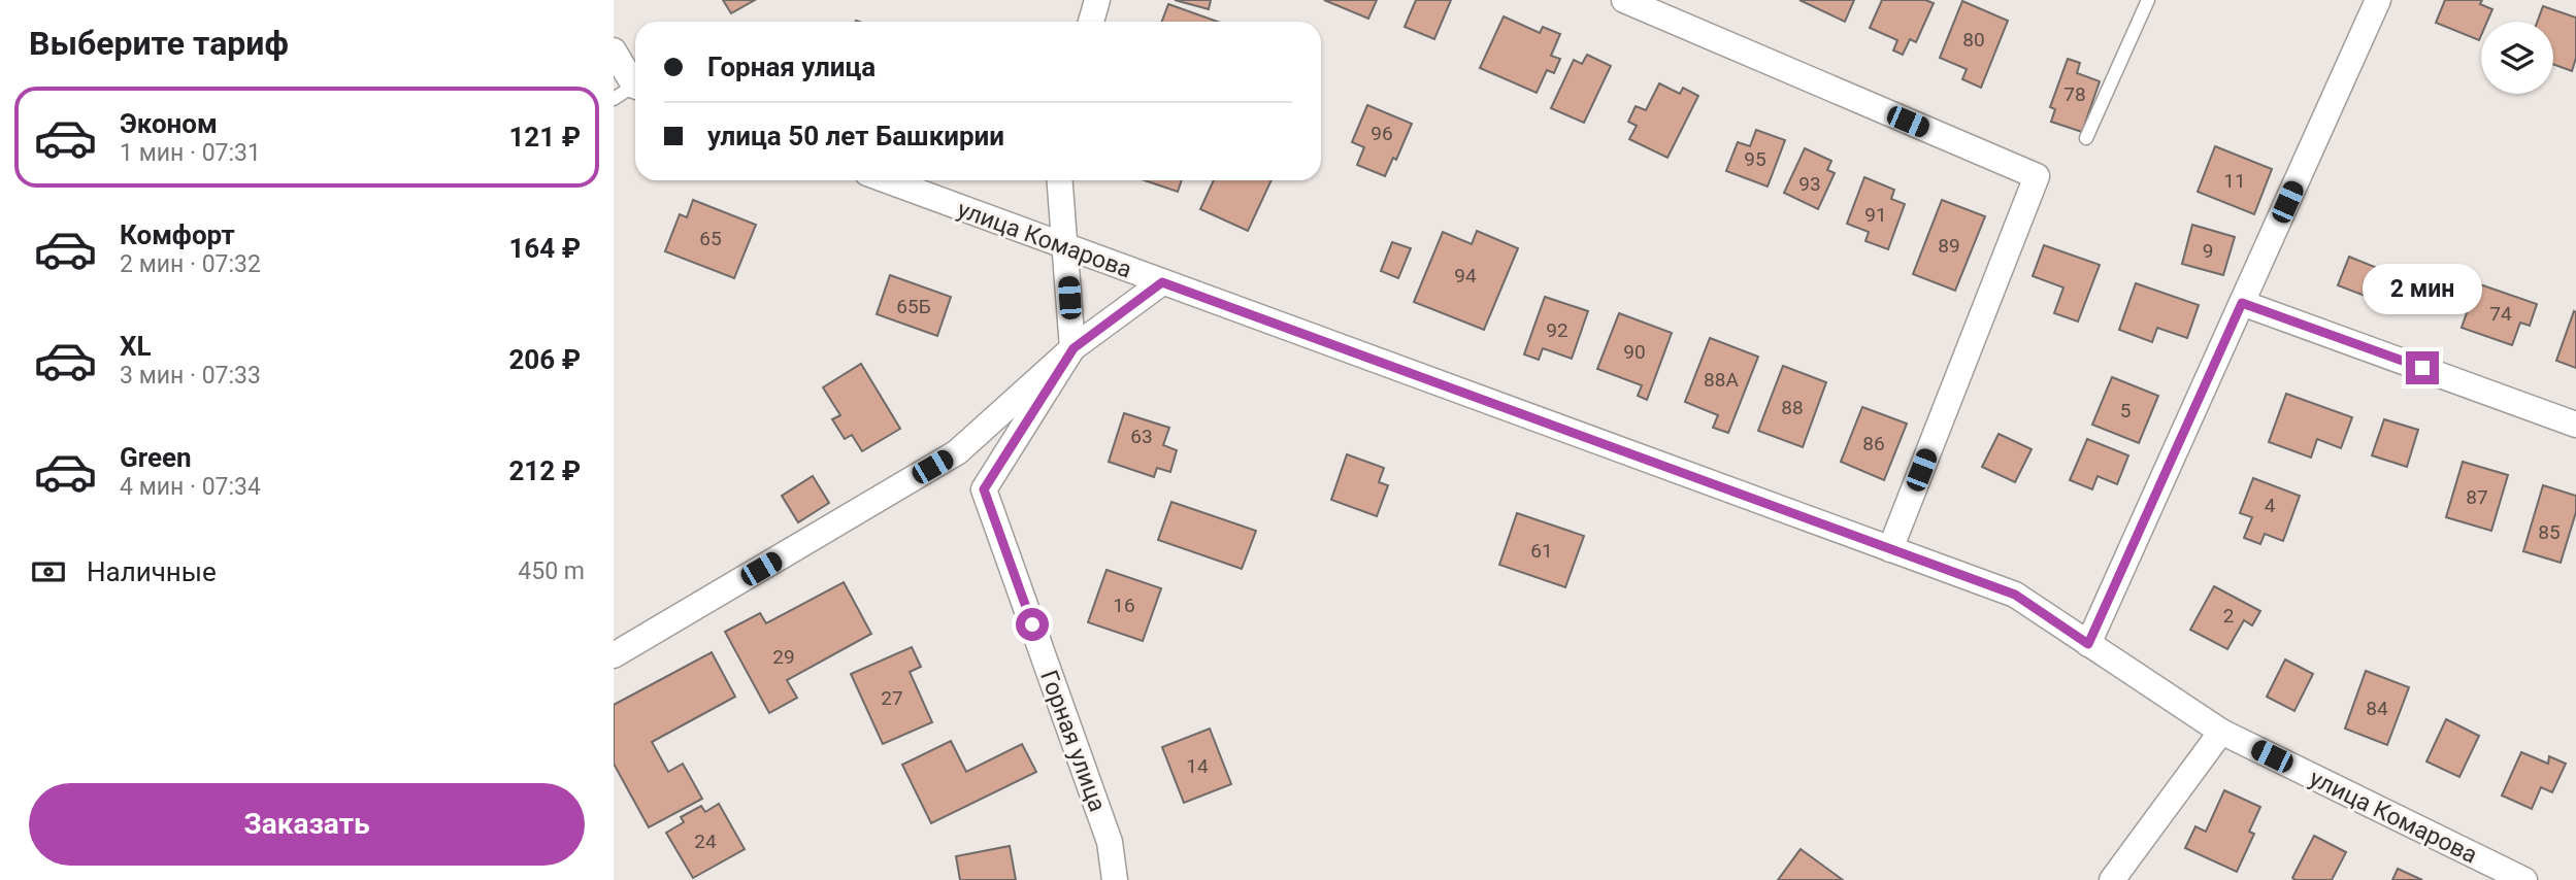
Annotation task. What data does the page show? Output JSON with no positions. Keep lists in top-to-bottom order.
{
  "streets": {
    "street": ["улица Комарова", "Горная улица"]
  },
  "house_numbers": [
    "80",
    "78",
    "96",
    "95",
    "11",
    "93",
    "91",
    "65",
    "89",
    "9",
    "94",
    "65Б",
    "74",
    "92",
    "90",
    "88А",
    "88",
    "5",
    "63",
    "86",
    "87",
    "4",
    "85",
    "61",
    "16",
    "2",
    "29",
    "27",
    "84",
    "14",
    "24"
  ],
  "page": {
    "heading": "Выберите тариф",
    "banner": ["Горная улица", "улица 50 лет Башкирии"],
    "list": [
      {
        "name": "Эконом",
        "note": "1 мин · 07:31",
        "value": "121 ₽"
      },
      {
        "name": "Комфорт",
        "note": "2 мин · 07:32",
        "value": "164 ₽"
      },
      {
        "name": "XL",
        "note": "3 мин · 07:33",
        "value": "206 ₽"
      },
      {
        "name": "Green",
        "note": "4 мин · 07:34",
        "value": "212 ₽"
      }
    ],
    "bubble": "2 мин",
    "pay": ["Наличные", "450 m"],
    "buttons": "Заказать"
  }
}
